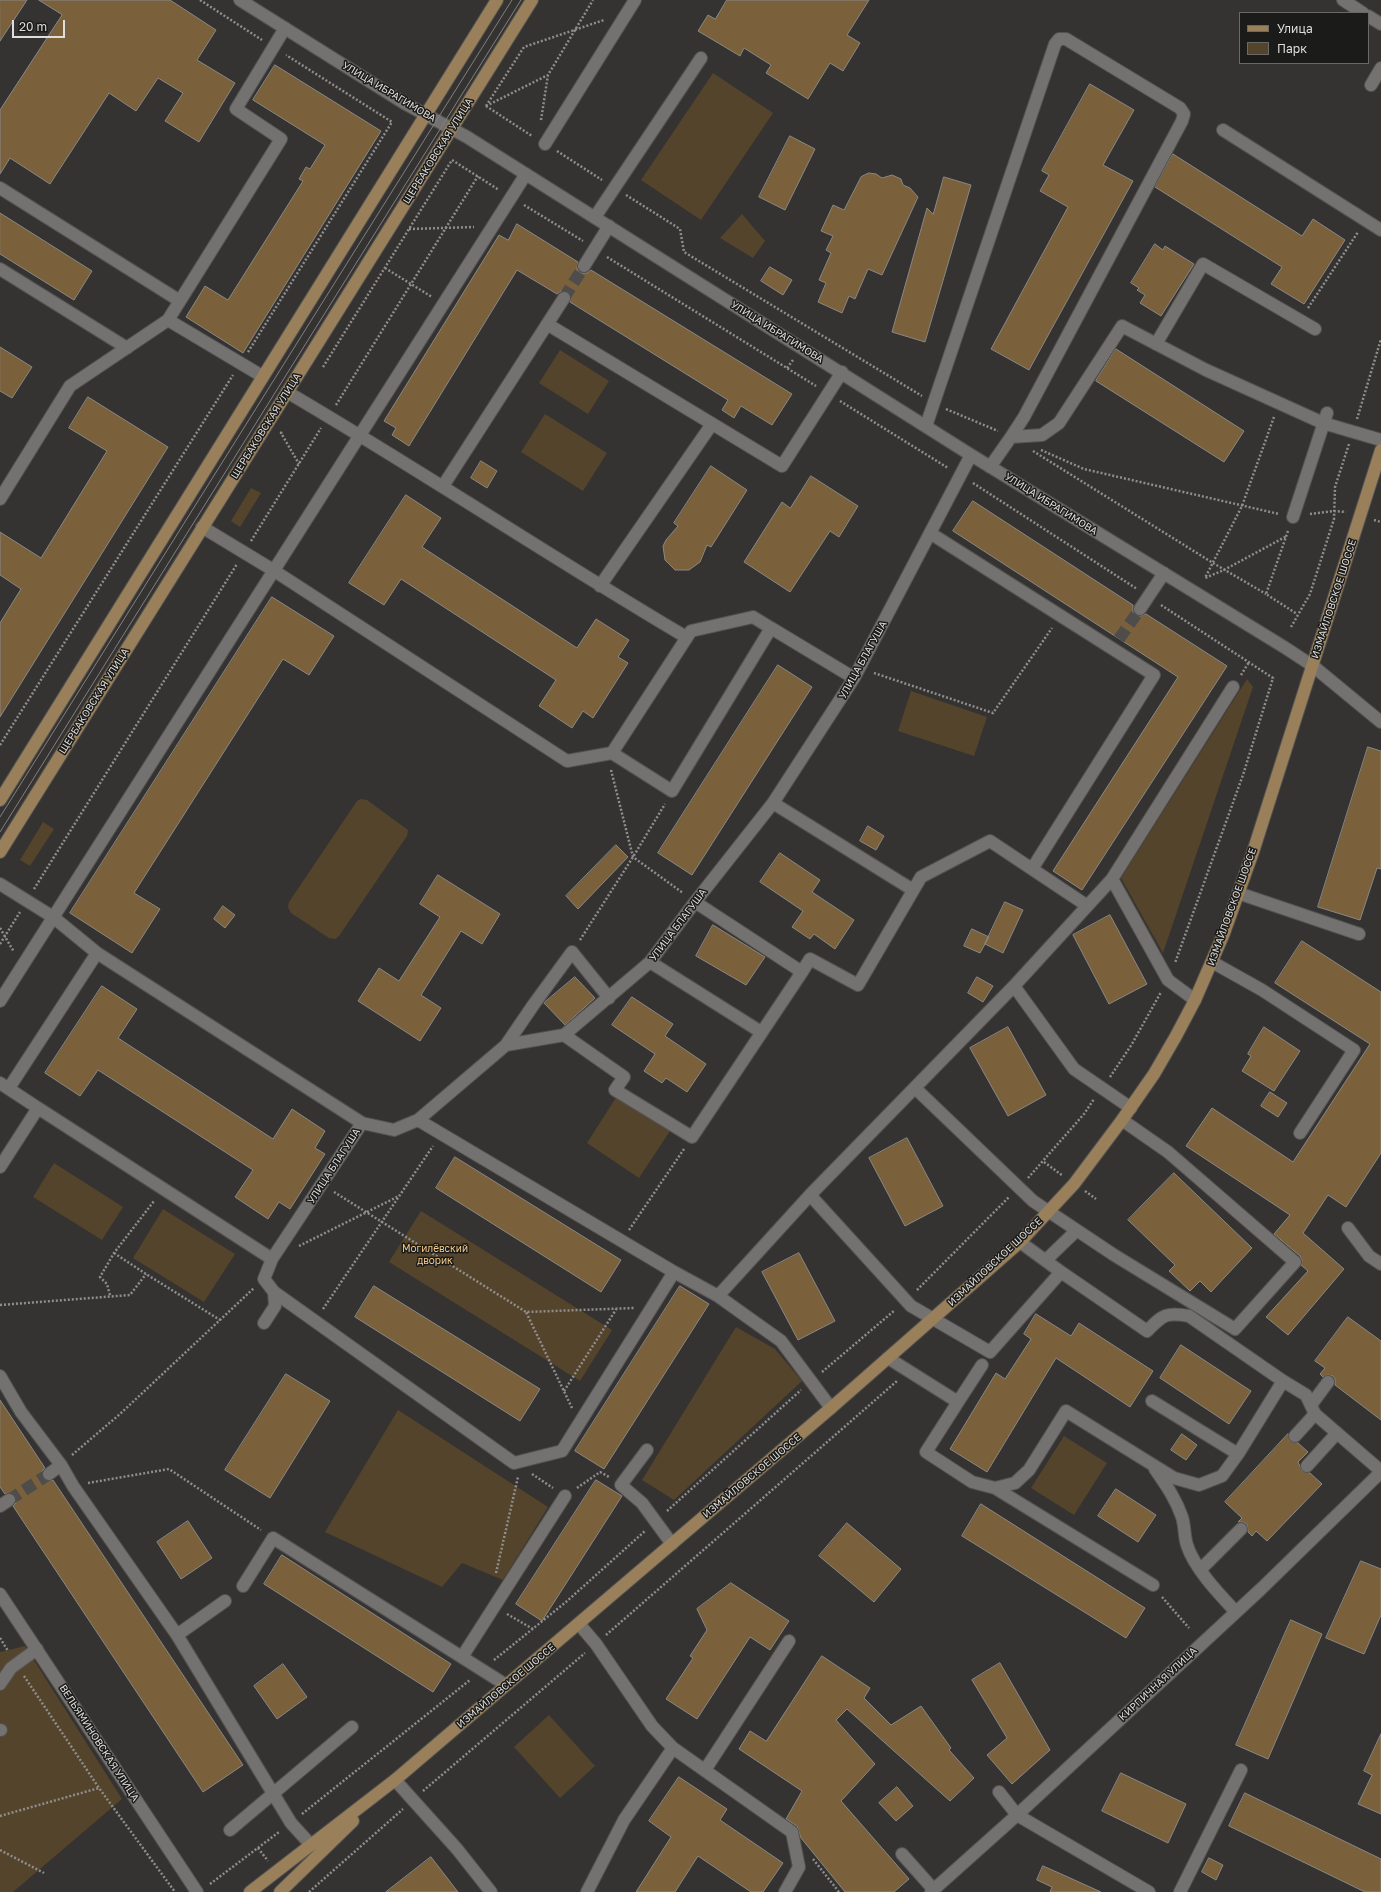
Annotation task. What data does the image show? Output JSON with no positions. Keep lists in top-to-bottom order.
{
  "streets": {
    "main road": ["ЩЕРБАКОВСКАЯ УЛИЦА", "ИЗМАЙЛОВСКОЕ ШОССЕ"],
    "street": [
      "УЛИЦА ИБРАГИМОВА",
      "УЛИЦА БЛАГУША",
      "КИРПИЧНАЯ УЛИЦА",
      "ВЕЛЬЯМИНОВСКАЯ УЛИЦА"
    ]
  },
  "crossings": [
    ["УЛИЦА ИБРАГИМОВА", "ЩЕРБАКОВСКАЯ УЛИЦА"],
    ["УЛИЦА ИБРАГИМОВА", "ИЗМАЙЛОВСКОЕ ШОССЕ"],
    ["УЛИЦА ИБРАГИМОВА", "УЛИЦА БЛАГУША"]
  ],
  "parks": ["Могилёвский дворик"],
  "legend": ["Улица", "Парк"],
  "scale_bar": "20 m"
}
